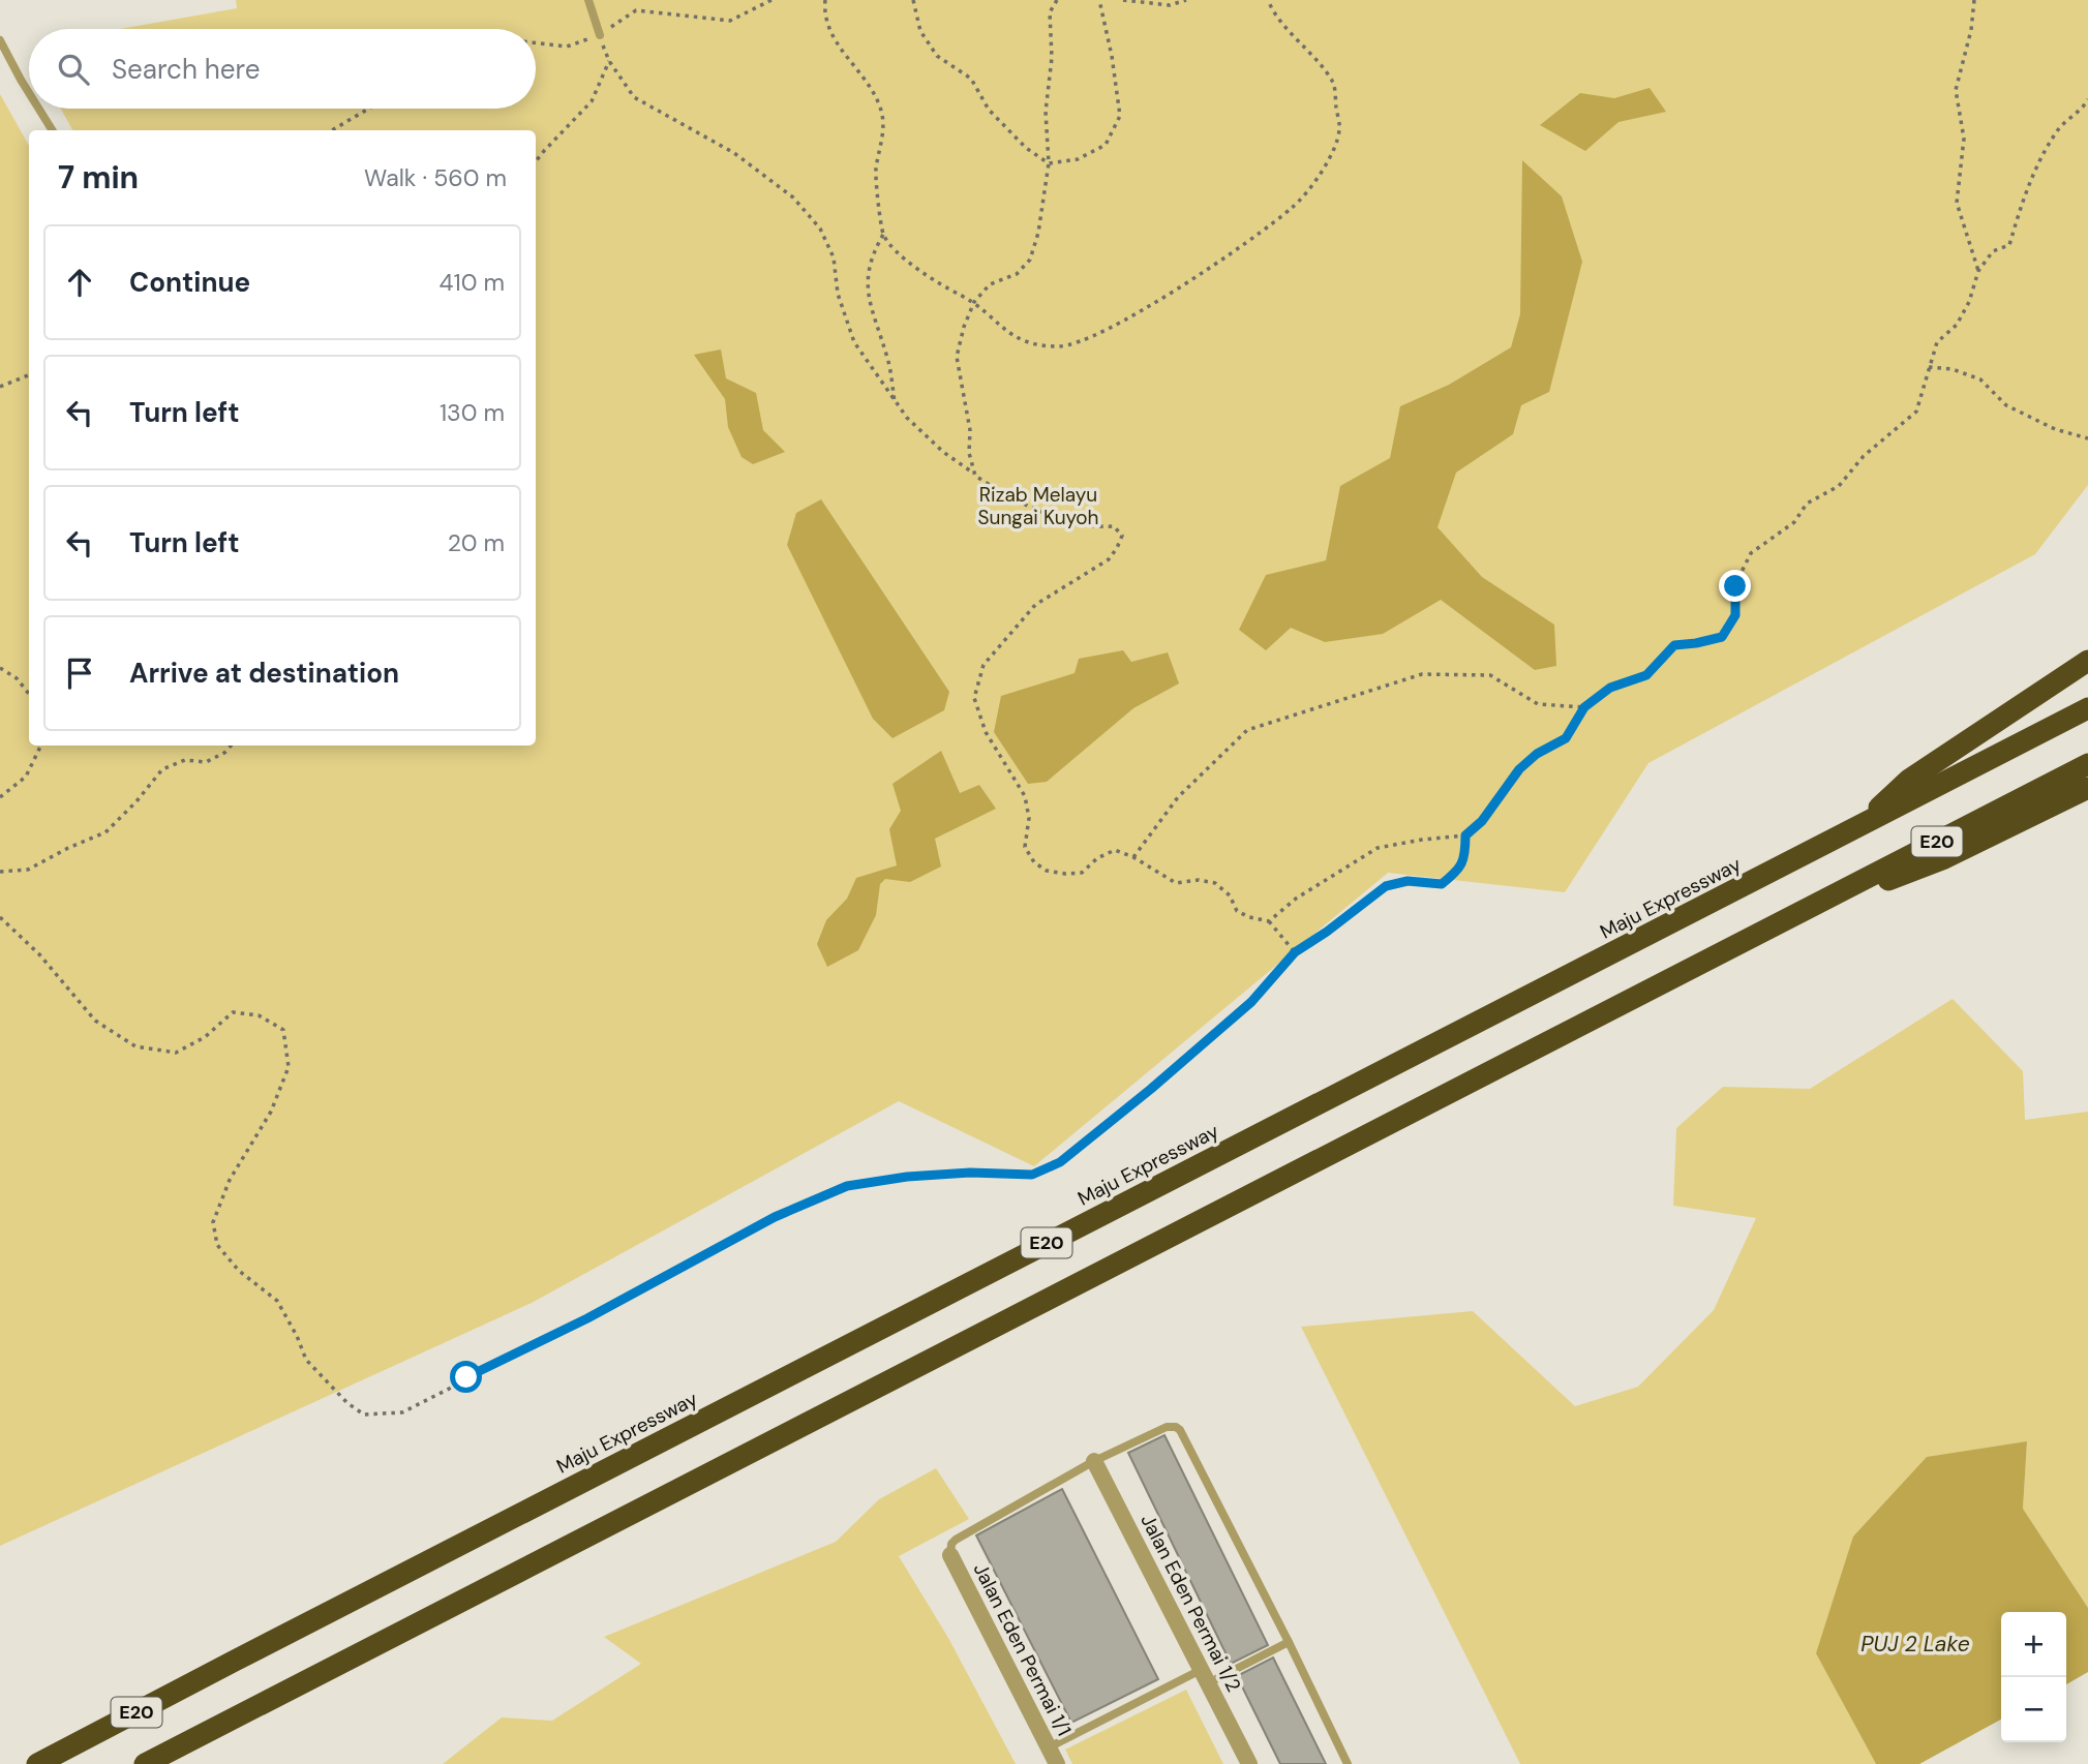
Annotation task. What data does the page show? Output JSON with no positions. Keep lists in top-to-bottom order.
{
  "streets": {
    "highway": ["E20", "Maju Expressway"],
    "street": ["Jalan Eden Permai 1/2", "Jalan Eden Permai 1/1"]
  },
  "water": ["PUJ 2 Lake"],
  "parks": ["Rizab Melayu Sungai Kuyoh"],
  "page": {
    "search": "Search here",
    "heading": ["7 min", "Walk · 560 m"],
    "list": [
      ["Continue", "410 m"],
      ["Turn left", "130 m"],
      ["Turn left", "20 m"],
      "Arrive at destination"
    ],
    "map_buttons": ["+", "−"]
  }
}
